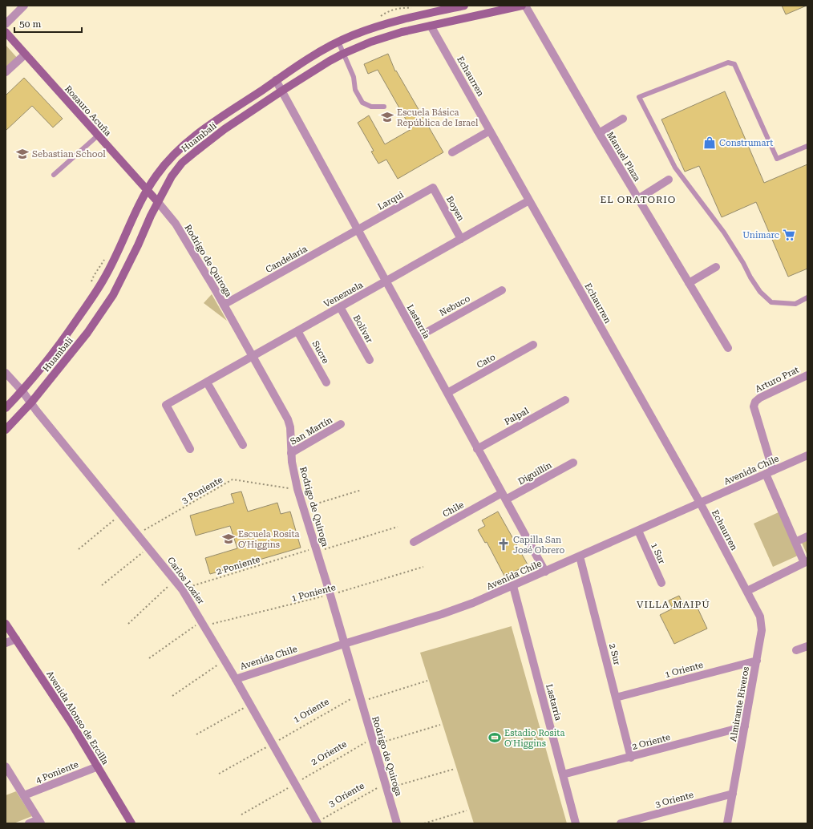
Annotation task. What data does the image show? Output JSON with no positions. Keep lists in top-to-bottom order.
{
  "streets": {
    "main road": ["Rosauro Acuña", "Huambalí", "Avenida Alonso de Ercilla"],
    "street": [
      "Echaurren",
      "Manuel Plaza",
      "Larqui",
      "Boyen",
      "Candelaria",
      "Rodrigo de Quiroga",
      "Venezuela",
      "Nebuco",
      "Lastarria",
      "Bolívar",
      "Sucre",
      "Cato",
      "Arturo Prat",
      "Palpal",
      "San Martín",
      "Avenida Chile",
      "Diguillín",
      "Chile",
      "1 Sur",
      "Carlos Lozier",
      "2 Sur",
      "1 Oriente",
      "Almirante Riveros",
      "2 Oriente",
      "4 Poniente",
      "3 Oriente"
    ],
    "path": ["3 Poniente", "2 Poniente", "1 Poniente"]
  },
  "crossings": [
    ["Echaurren", "Huambalí"],
    ["Echaurren", "Venezuela"],
    ["Echaurren", "Avenida Chile"],
    ["Echaurren", "Almirante Riveros"],
    ["Rosauro Acuña", "Huambalí"],
    ["Rosauro Acuña", "Rodrigo de Quiroga"],
    ["Huambalí", "Rodrigo de Quiroga"],
    ["Huambalí", "Lastarria"],
    ["Huambalí", "Carlos Lozier"],
    ["Larqui", "Boyen"],
    ["Larqui", "Candelaria"],
    ["Larqui", "Lastarria"],
    ["Boyen", "Venezuela"],
    ["Candelaria", "Rodrigo de Quiroga"],
    ["Candelaria", "Lastarria"],
    ["Rodrigo de Quiroga", "Venezuela"],
    ["Rodrigo de Quiroga", "San Martín"],
    ["Rodrigo de Quiroga", "Avenida Chile"],
    ["Rodrigo de Quiroga", "3 Poniente"],
    ["Rodrigo de Quiroga", "2 Poniente"],
    ["Rodrigo de Quiroga", "1 Poniente"],
    ["Rodrigo de Quiroga", "1 Oriente"],
    ["Rodrigo de Quiroga", "2 Oriente"],
    ["Rodrigo de Quiroga", "3 Oriente"],
    ["Venezuela", "Lastarria"],
    ["Venezuela", "Bolívar"],
    ["Venezuela", "Sucre"],
    ["Nebuco", "Lastarria"],
    ["Lastarria", "Cato"],
    ["Lastarria", "Palpal"],
    ["Lastarria", "Avenida Chile"],
    ["Lastarria", "Diguillín"],
    ["Lastarria", "Chile"],
    ["Lastarria", "2 Oriente"],
    ["Arturo Prat", "Avenida Chile"],
    ["Avenida Chile", "1 Sur"],
    ["Avenida Chile", "Carlos Lozier"],
    ["Avenida Chile", "2 Sur"],
    ["Diguillín", "Chile"],
    ["3 Poniente", "Carlos Lozier"],
    ["2 Poniente", "Carlos Lozier"],
    ["Carlos Lozier", "1 Poniente"],
    ["Carlos Lozier", "1 Oriente"],
    ["Carlos Lozier", "2 Oriente"],
    ["Carlos Lozier", "3 Oriente"],
    ["2 Sur", "1 Oriente"],
    ["2 Sur", "2 Oriente"],
    ["1 Oriente", "Almirante Riveros"],
    ["Almirante Riveros", "2 Oriente"],
    ["Almirante Riveros", "3 Oriente"],
    ["Avenida Alonso de Ercilla", "4 Poniente"]
  ],
  "districts": ["EL ORATORIO", "VILLA MAIPÚ"],
  "places": {
    "school or university": ["Escuela Básica República de Israel", "Sebastian School", "Escuela Rosita O'Higgins"],
    "shop": ["Construmart"],
    "supermarket": ["Unimarc"],
    "church": ["Capilla San José Obrero"],
    "sports": ["Estadio Rosita O'Higgins"]
  },
  "scale_bar": "50 m"
}
